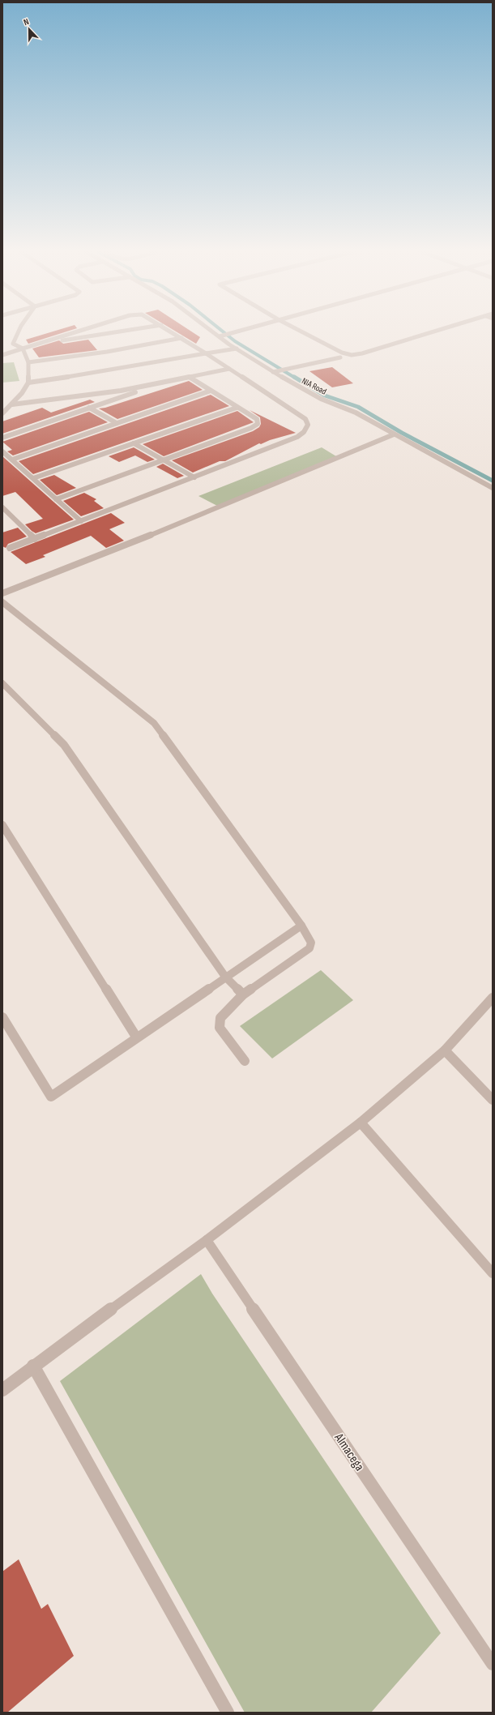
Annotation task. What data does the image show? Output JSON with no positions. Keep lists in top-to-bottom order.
{
  "streets": {
    "street": ["NIA Road", "Almacega"]
  },
  "north": "top"
}
